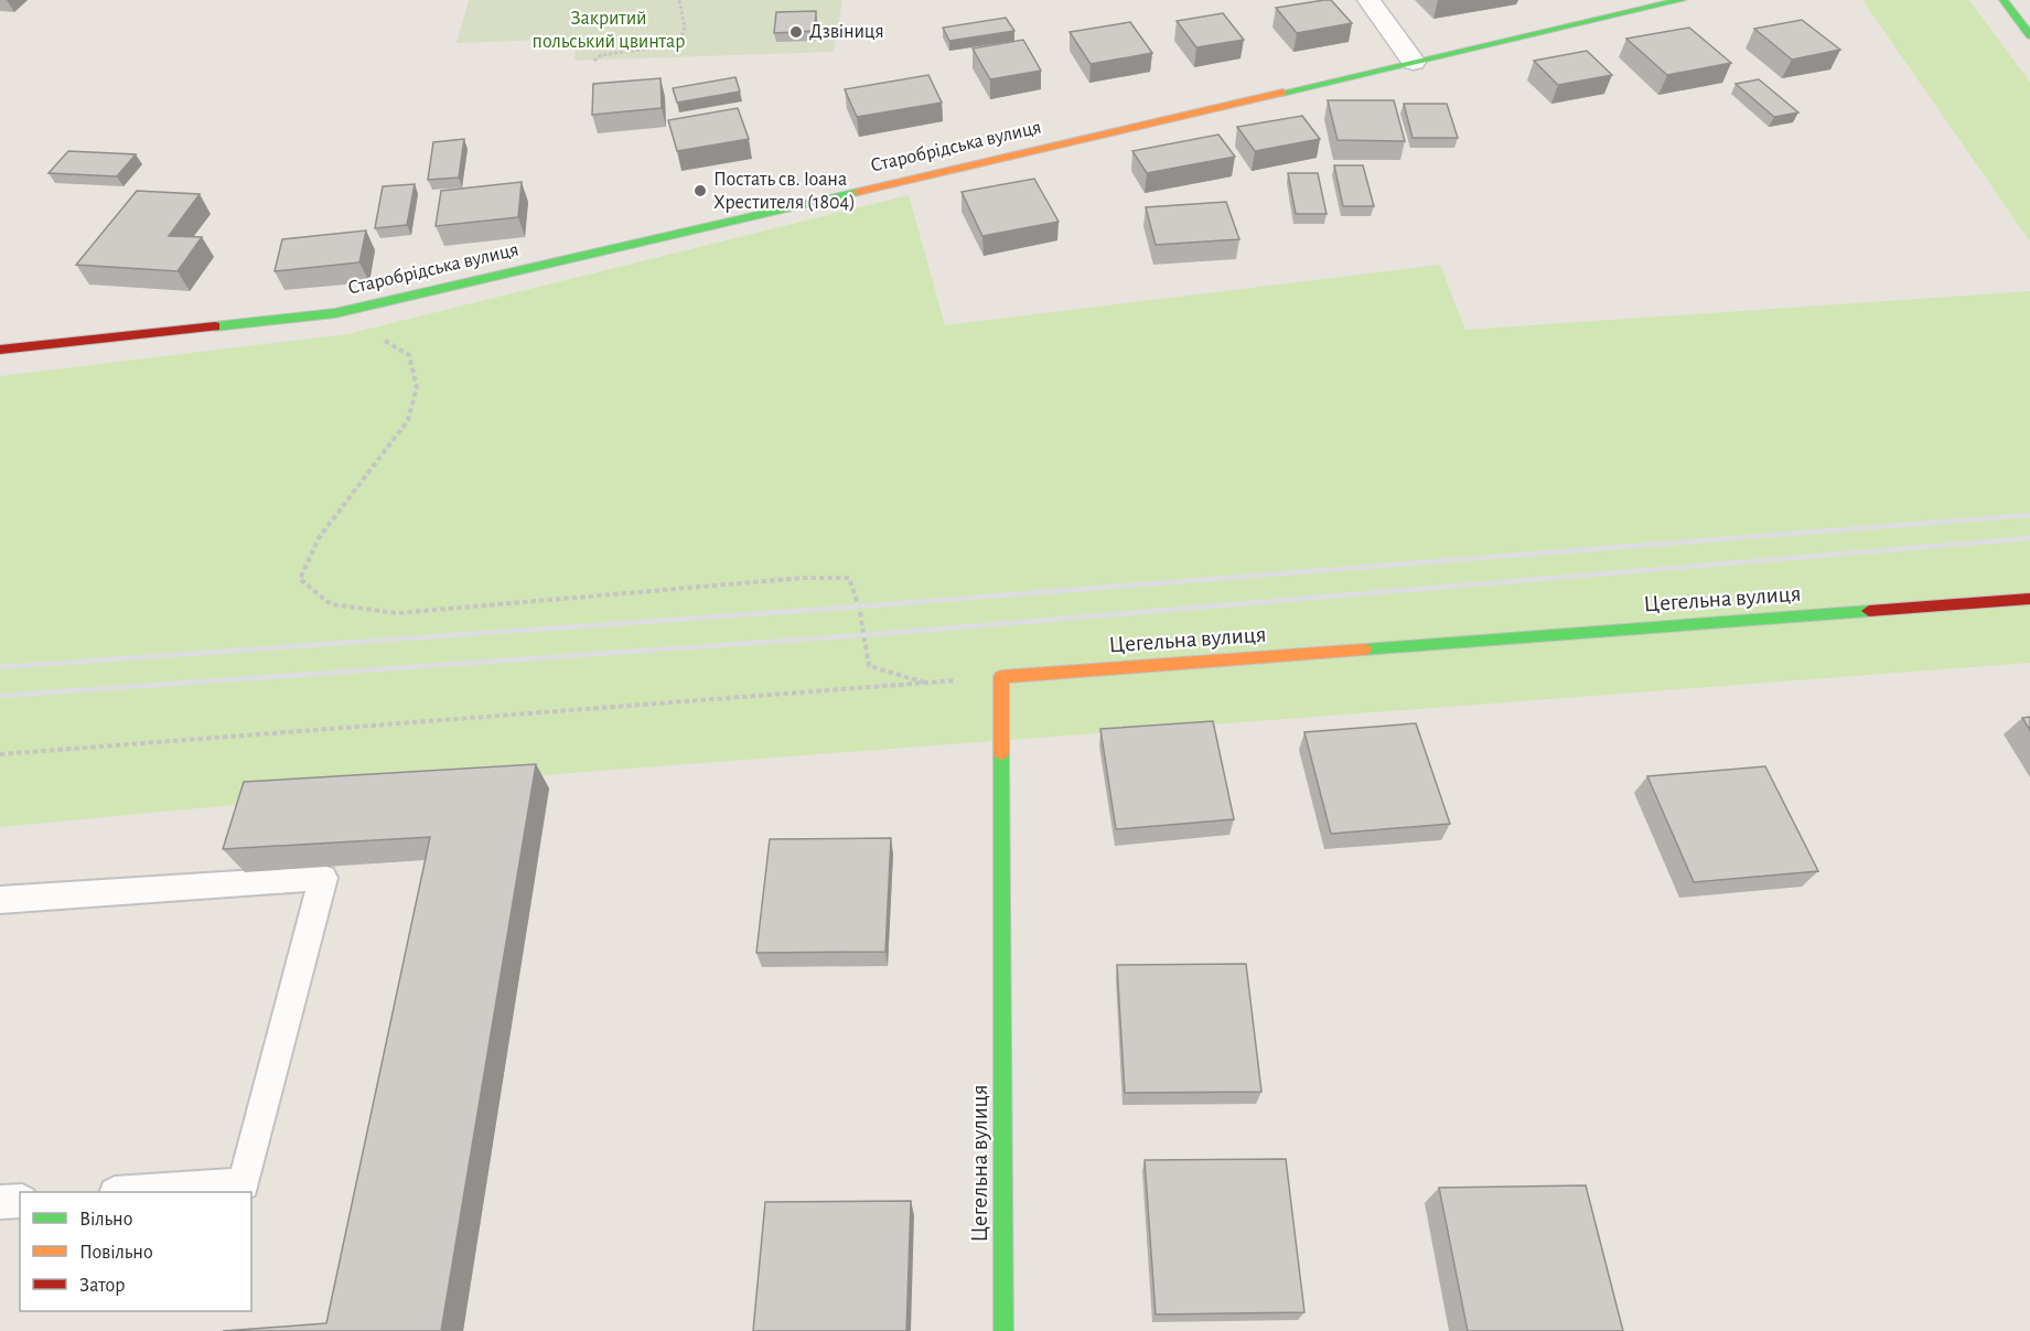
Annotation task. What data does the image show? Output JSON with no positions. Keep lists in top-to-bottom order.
{
  "streets": {
    "main road": ["Старобрідська вулиця", "Цегельна вулиця"]
  },
  "parks": ["Закритий польський цвинтар"],
  "places": ["Дзвіниця", "Постать св. Іоана Хрестителя (1804)"],
  "legend": ["Вільно", "Повільно", "Затор"]
}
